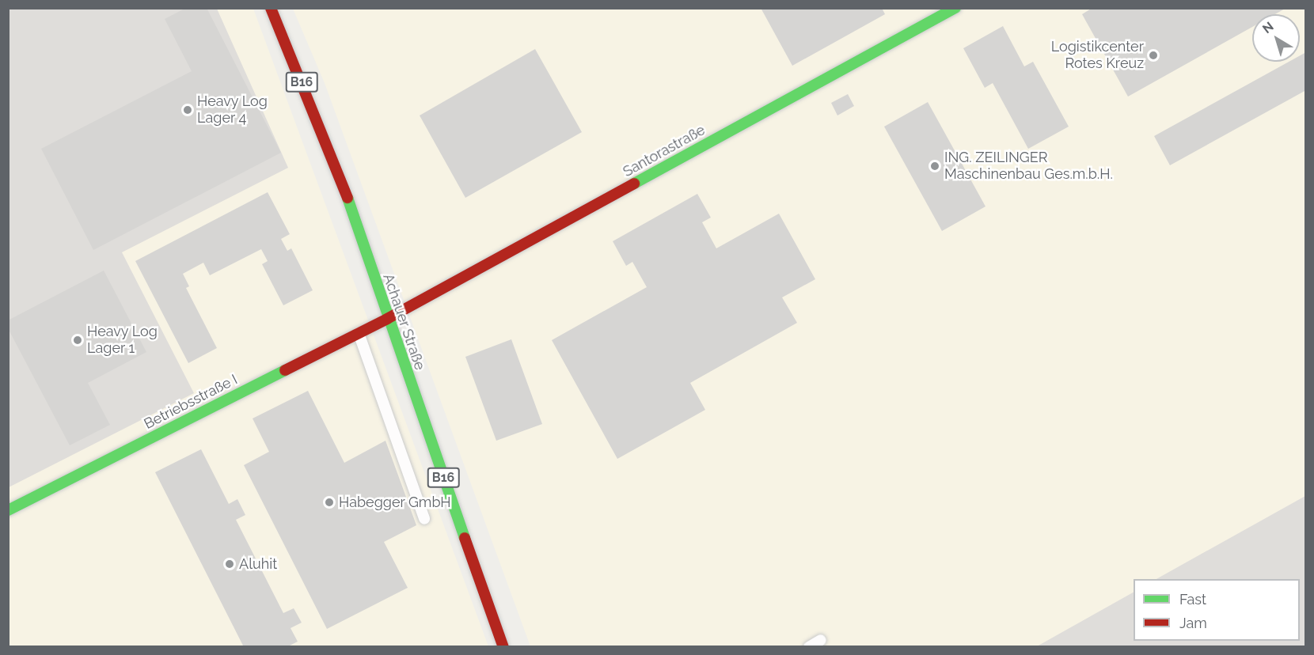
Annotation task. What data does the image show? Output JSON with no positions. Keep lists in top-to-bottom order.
{
  "streets": {
    "street": [
      "B16",
      "Santorastraße",
      "Achauer Straße",
      "Betriebsstraße I"
    ]
  },
  "crossings": [
    ["Santorastraße", "Achauer Straße"],
    ["Santorastraße", "Betriebsstraße I"],
    ["Achauer Straße", "Betriebsstraße I"]
  ],
  "places": [
    "Logistikcenter Rotes Kreuz",
    "Heavy Log Lager 4",
    "ING. ZEILINGER Maschinenbau Ges.m.b.H.",
    "Heavy Log Lager 1",
    "Habegger GmbH",
    "Aluhit"
  ],
  "legend": ["Fast", "Jam"],
  "north": "top left"
}
